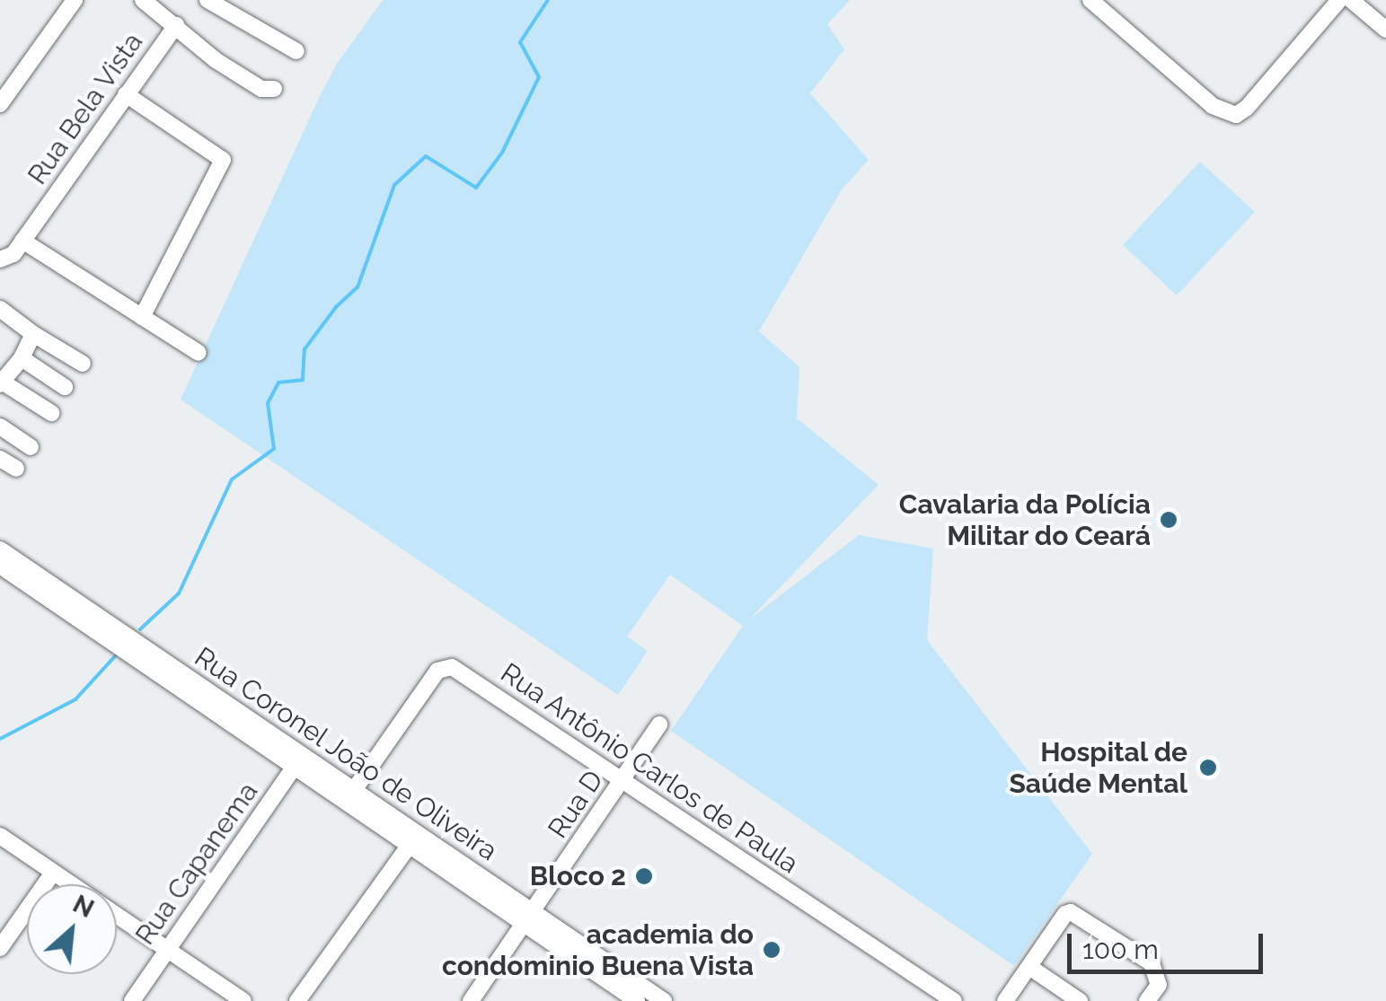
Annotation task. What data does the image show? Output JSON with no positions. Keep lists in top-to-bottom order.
{
  "streets": {
    "street": [
      "Rua Bela Vista",
      "Rua Coronel João de Oliveira",
      "Rua Antônio Carlos de Paula",
      "Rua D",
      "Rua Capanema"
    ]
  },
  "crossings": [
    ["Rua Coronel João de Oliveira", "Rua Antônio Carlos de Paula"],
    ["Rua Coronel João de Oliveira", "Rua D"],
    ["Rua Coronel João de Oliveira", "Rua Capanema"],
    ["Rua Antônio Carlos de Paula", "Rua D"]
  ],
  "places": [
    "Cavalaria da Polícia Militar do Ceará",
    "Hospital de Saúde Mental",
    "Bloco 2",
    "academia do condominio Buena Vista"
  ],
  "scale_bar": "100 m",
  "north": "top right"
}
